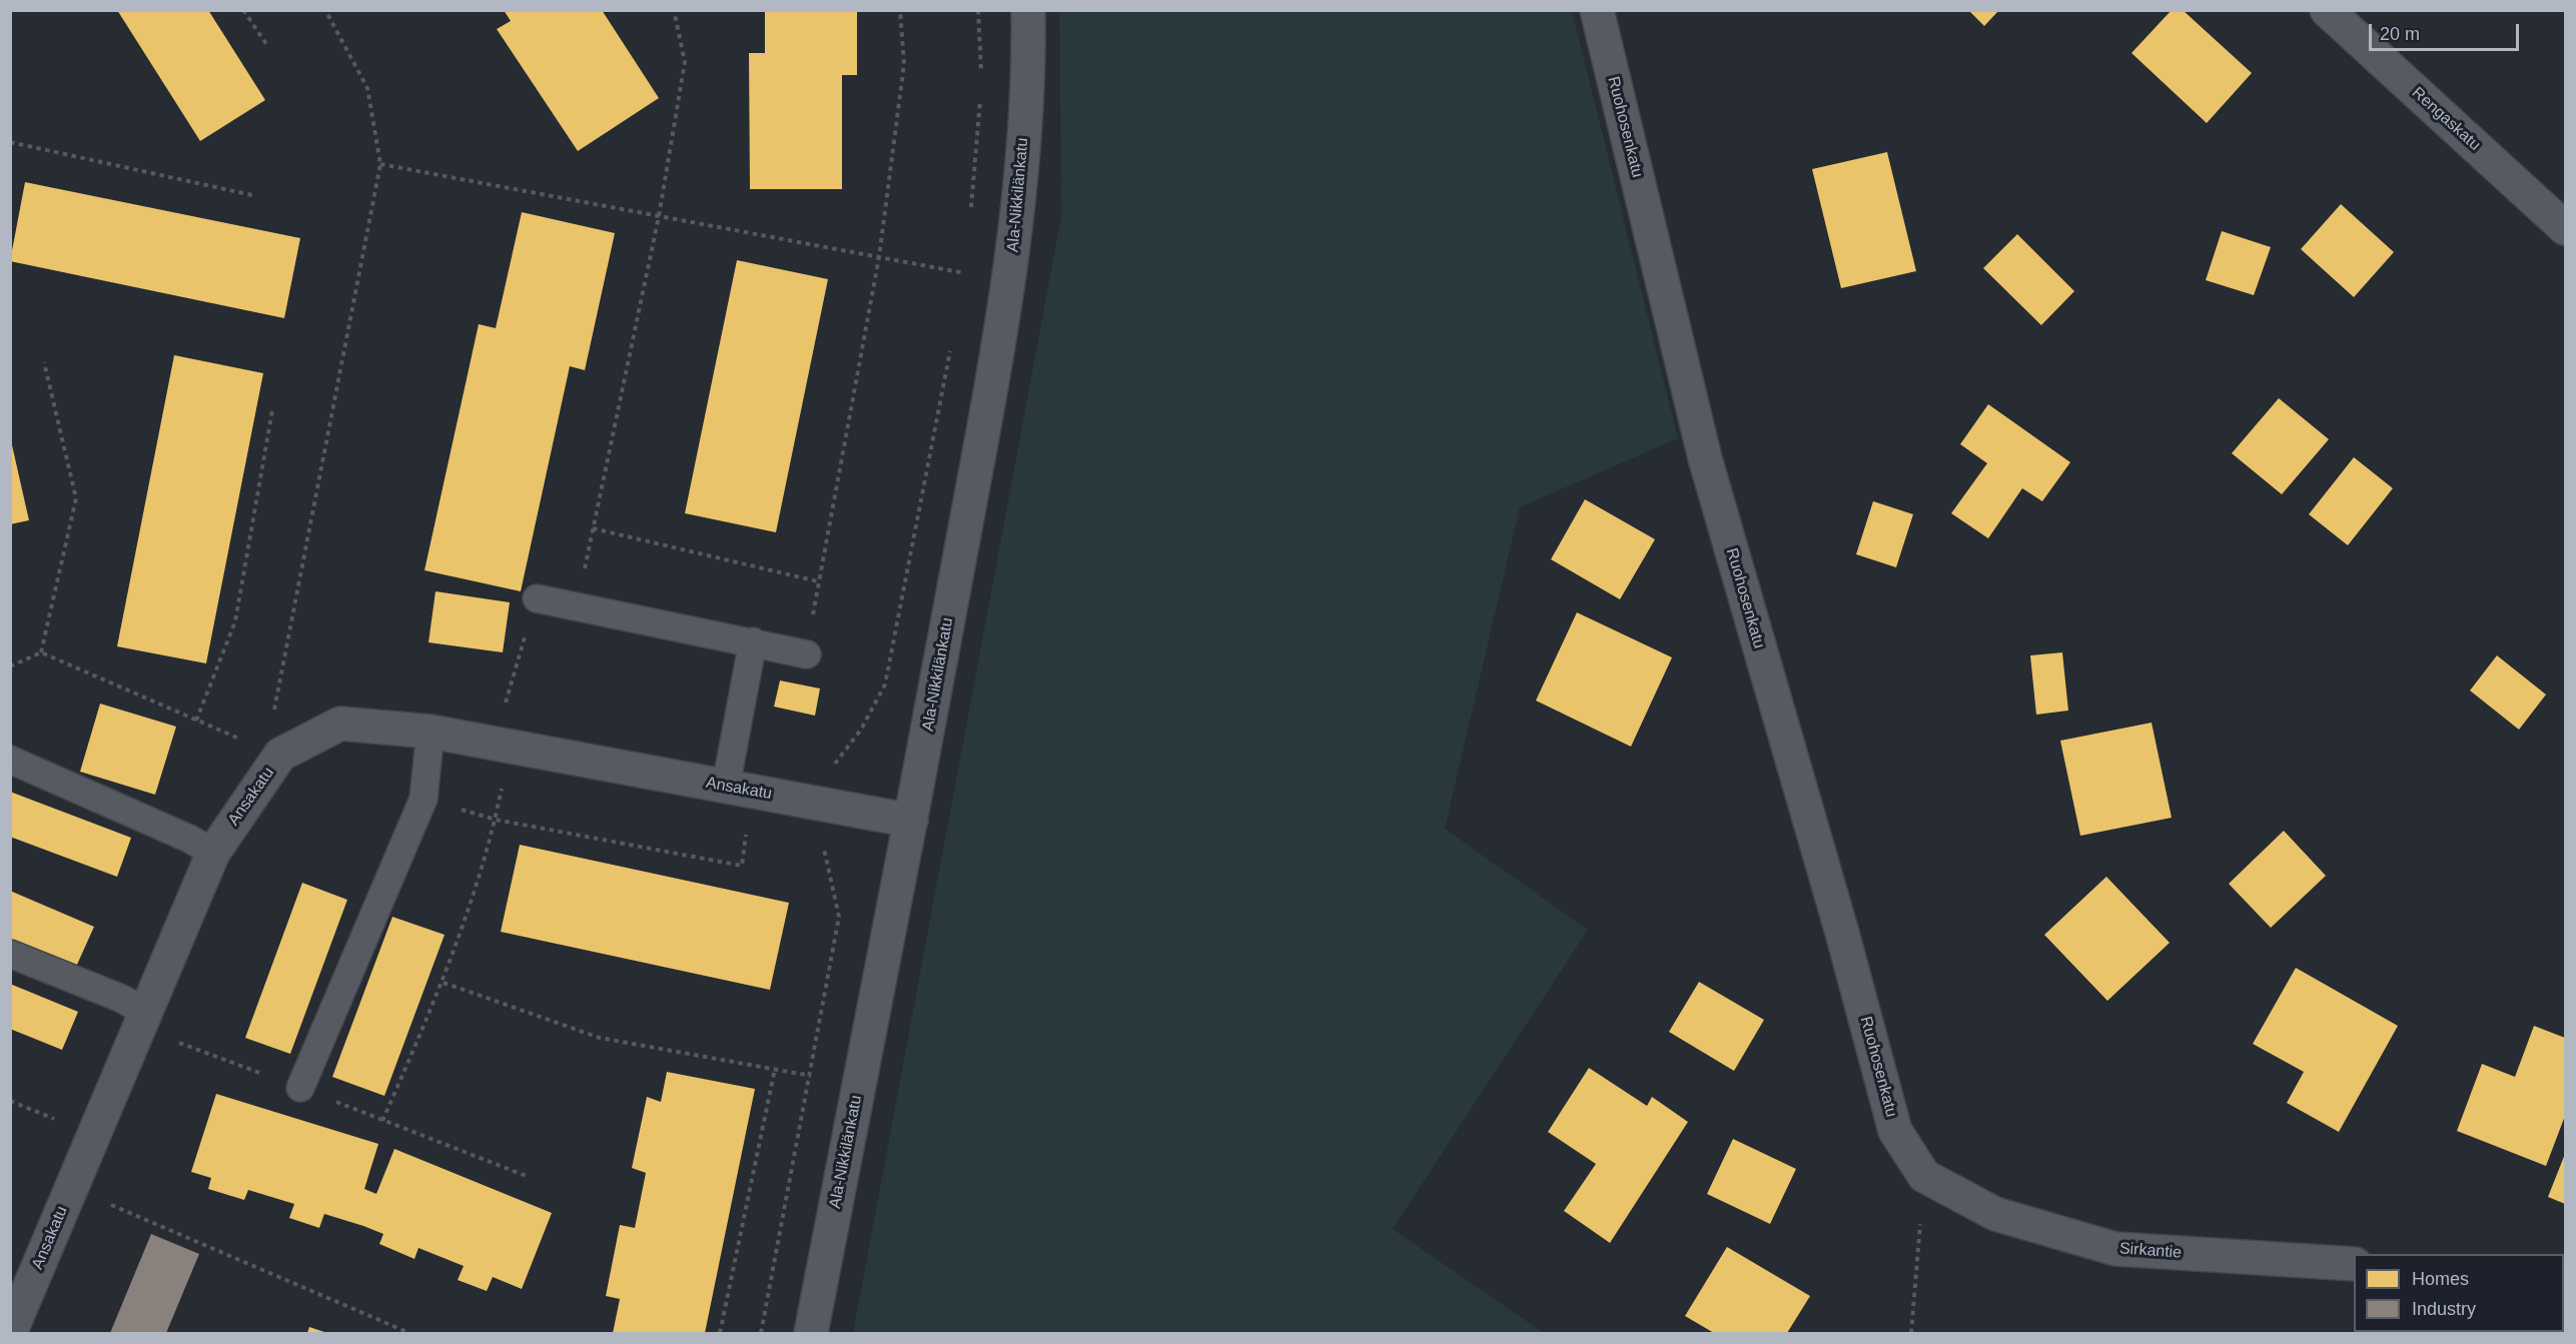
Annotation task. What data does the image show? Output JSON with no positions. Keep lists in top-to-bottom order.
{
  "streets": {
    "street": [
      "Rengaskatu",
      "Ruohosenkatu",
      "Ala-Nikkilänkatu",
      "Ansakatu",
      "Sirkantie"
    ]
  },
  "crossings": [
    ["Ruohosenkatu", "Sirkantie"],
    ["Ala-Nikkilänkatu", "Ansakatu"]
  ],
  "legend": ["Homes", "Industry"],
  "scale_bar": "20 m"
}
